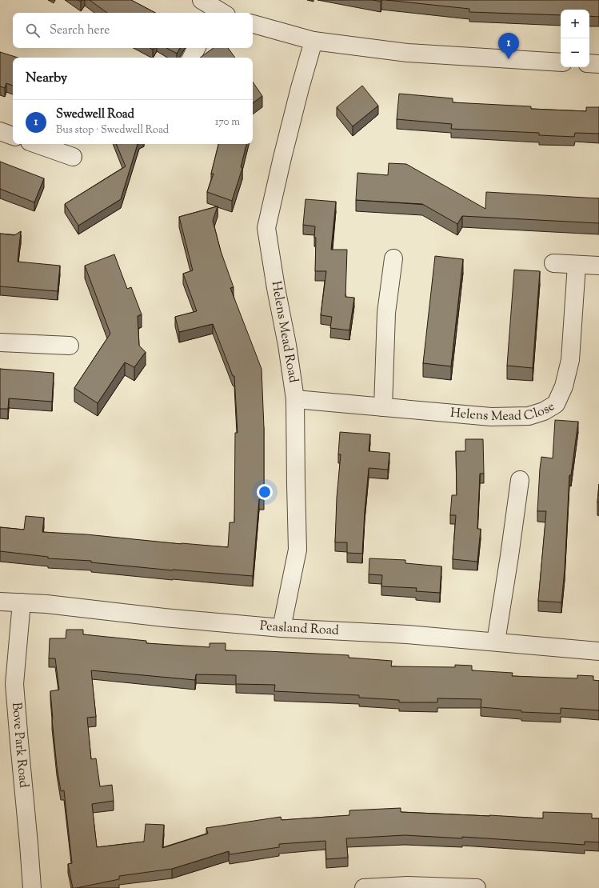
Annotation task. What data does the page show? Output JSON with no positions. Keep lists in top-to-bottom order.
{
  "streets": {
    "street": [
      "Helens Mead Road",
      "Helens Mead Close",
      "Peasland Road",
      "Bove Park Road"
    ]
  },
  "crossings": [
    ["Helens Mead Road", "Helens Mead Close"],
    ["Helens Mead Road", "Peasland Road"],
    ["Peasland Road", "Bove Park Road"]
  ],
  "page": {
    "map_buttons": ["+", "−"],
    "search": "Search here",
    "pins": "1",
    "heading": "Nearby",
    "list": [
      {
        "mark": "1",
        "name": "Swedwell Road",
        "note": "Bus stop · Swedwell Road",
        "value": "170 m"
      }
    ]
  }
}
